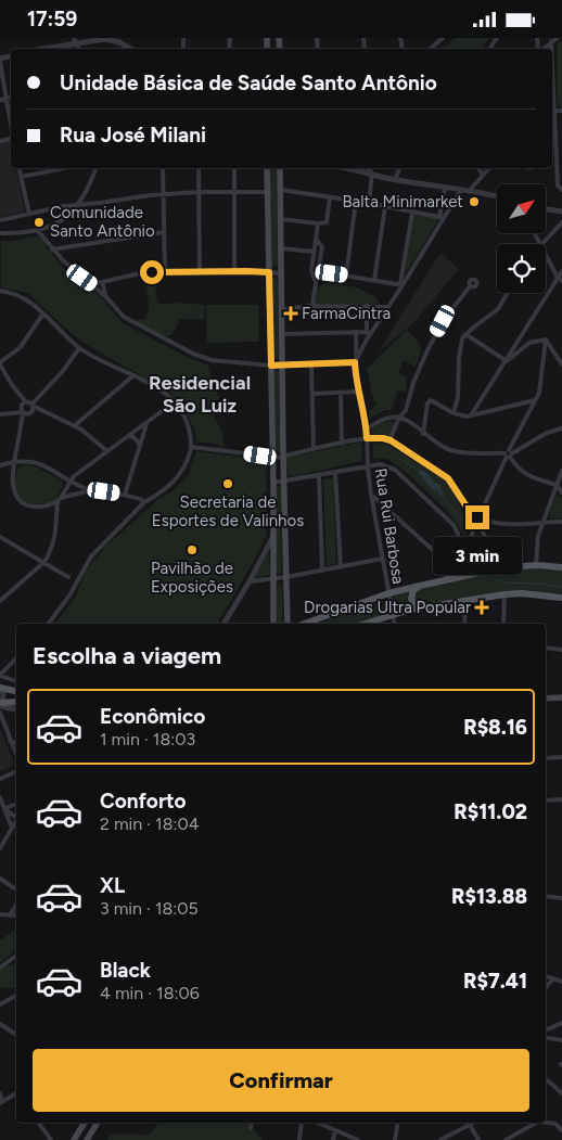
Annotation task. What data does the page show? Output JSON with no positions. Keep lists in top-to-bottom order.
{
  "streets": {
    "street": ["Rua Rui Barbosa"]
  },
  "districts": ["Residencial São Luiz"],
  "places": {
    "other": [
      "Balta Minimarket",
      "Comunidade Santo Antônio",
      "Secretaria de Esportes de Valinhos",
      "Pavilhão de Exposições"
    ],
    "health": ["FarmaCintra", "Drogarias Ultra Popular"]
  },
  "north": "top right",
  "page": {
    "status": "17:59",
    "banner": ["Unidade Básica de Saúde Santo Antônio", "Rua José Milani"],
    "bubble": "3 min",
    "heading": "Escolha a viagem",
    "list": [
      {
        "name": "Econômico",
        "note": "1 min · 18:03",
        "value": "R$8.16"
      },
      {
        "name": "Conforto",
        "note": "2 min · 18:04",
        "value": "R$11.02"
      },
      {
        "name": "XL",
        "note": "3 min · 18:05",
        "value": "R$13.88"
      },
      {
        "name": "Black",
        "note": "4 min · 18:06",
        "value": "R$7.41"
      }
    ],
    "buttons": "Confirmar"
  }
}
